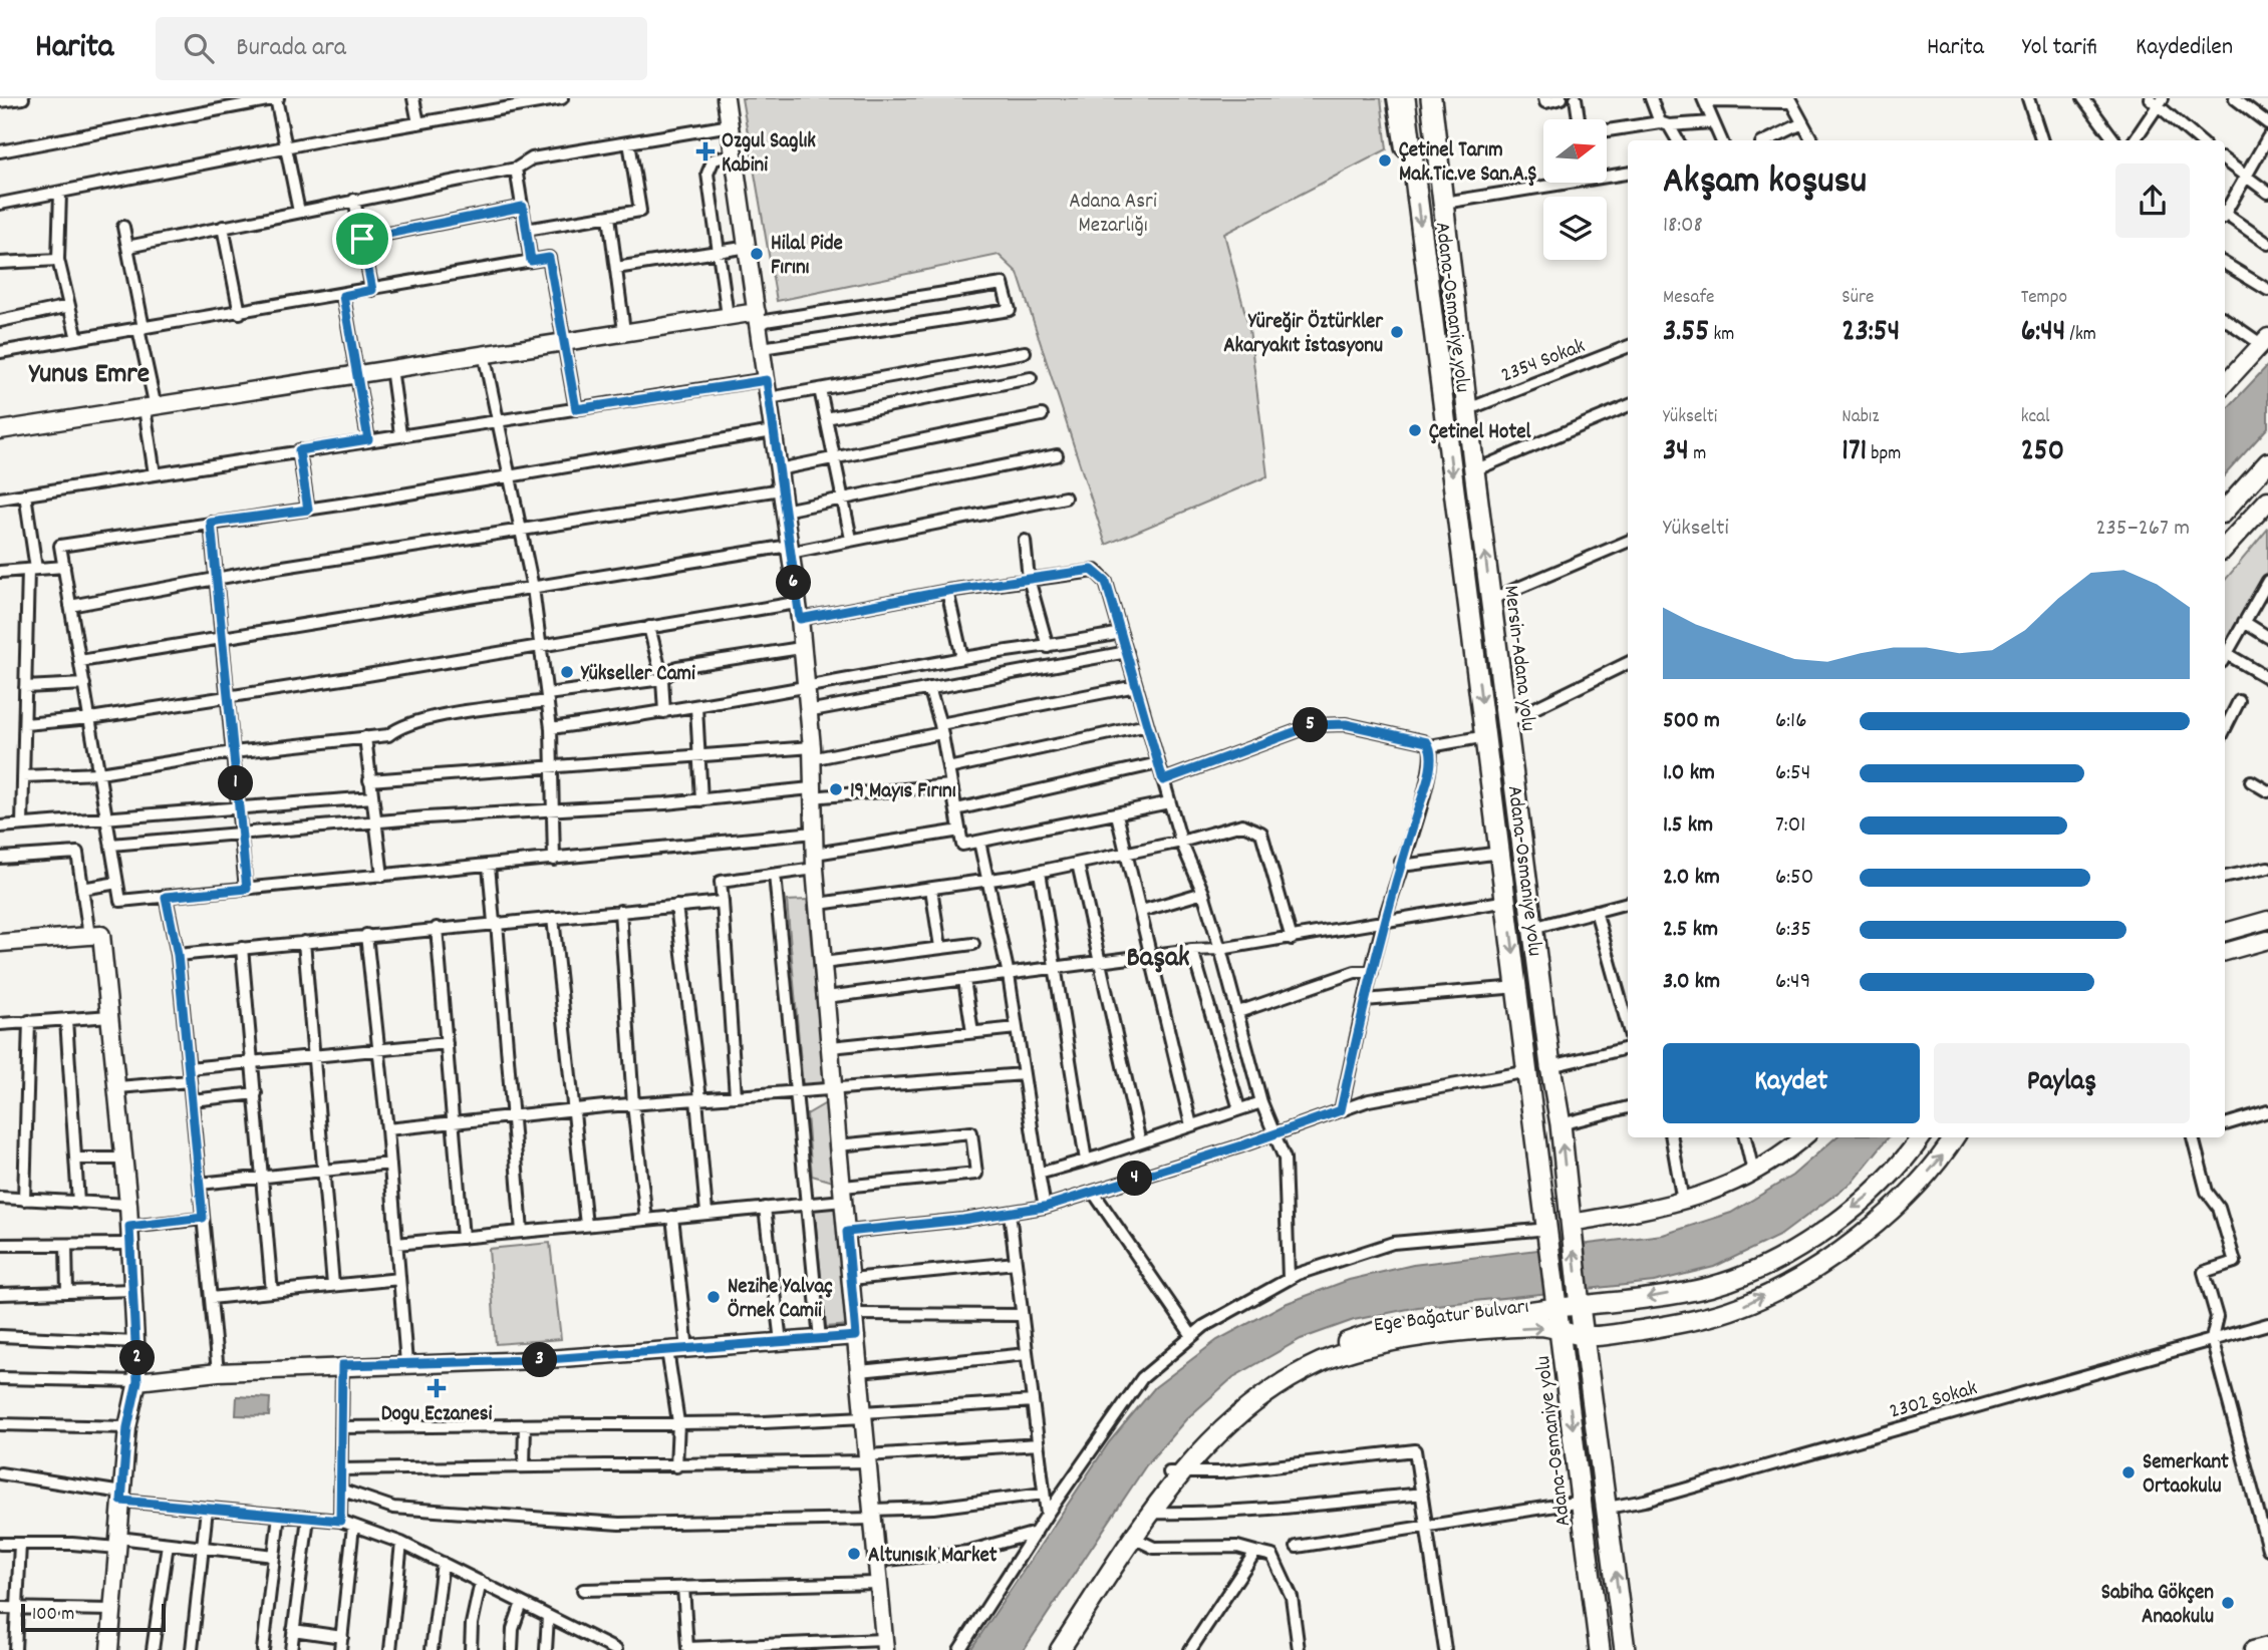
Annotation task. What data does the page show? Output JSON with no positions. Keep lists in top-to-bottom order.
{
  "streets": {
    "highway": ["Adana-Osmaniye yolu", "Mersin-Adana yolu"],
    "main road": ["Ege Bağatur Bulvarı"],
    "street": ["2354 Sokak", "2302 Sokak"]
  },
  "crossings": [
    ["Adana-Osmaniye yolu", "Ege Bağatur Bulvarı"],
    ["2354 Sokak", "Mersin-Adana yolu"]
  ],
  "one_way": ["Adana-Osmaniye yolu"],
  "districts": ["Yunus Emre", "Başak"],
  "parks": ["Adana Asri Mezarlığı"],
  "places": {
    "health": ["Ozgul Saglık Kabini", "Dogu Eczanesi"],
    "other": [
      "Çetinel Tarım Mak.Tic.ve San.A.Ş",
      "Hilal Pide Fırını",
      "Yüreğir Öztürkler Akaryakıt İstasyonu",
      "Çetinel Hotel",
      "Yükseller Cami",
      "19 Mayıs Fırını",
      "Nezihe Yalvaç Örnek Camii",
      "Semerkant Ortaokulu",
      "Altunısık Market",
      "Sabiha Gökçen Anaokulu"
    ]
  },
  "scale_bar": "100 m",
  "north": "right",
  "page": {
    "header": "Harita",
    "search": "Burada ara",
    "nav": ["Harita", "Yol tarifi", "Kaydedilen"],
    "heading": ["Akşam koşusu", "18:08"],
    "stats": [
      ["Mesafe", "3.55 km"],
      ["Süre", "23:54"],
      ["Tempo", "6:44 /km"],
      ["Yükselti", "34 m"],
      ["Nabız", "171 bpm"],
      ["kcal", "250"]
    ],
    "chart": ["Yükselti", "235–267 m"],
    "pins": [
      "6",
      "5",
      "1",
      "4",
      "2",
      "3"
    ],
    "list": [
      {
        "name": "500 m",
        "note": "6:16"
      },
      {
        "name": "1.0 km",
        "note": "6:54"
      },
      {
        "name": "1.5 km",
        "note": "7:01"
      },
      {
        "name": "2.0 km",
        "note": "6:50"
      },
      {
        "name": "2.5 km",
        "note": "6:35"
      },
      {
        "name": "3.0 km",
        "note": "6:49"
      }
    ],
    "buttons": ["Kaydet", "Paylaş"],
    "scale": "100 m"
  }
}
